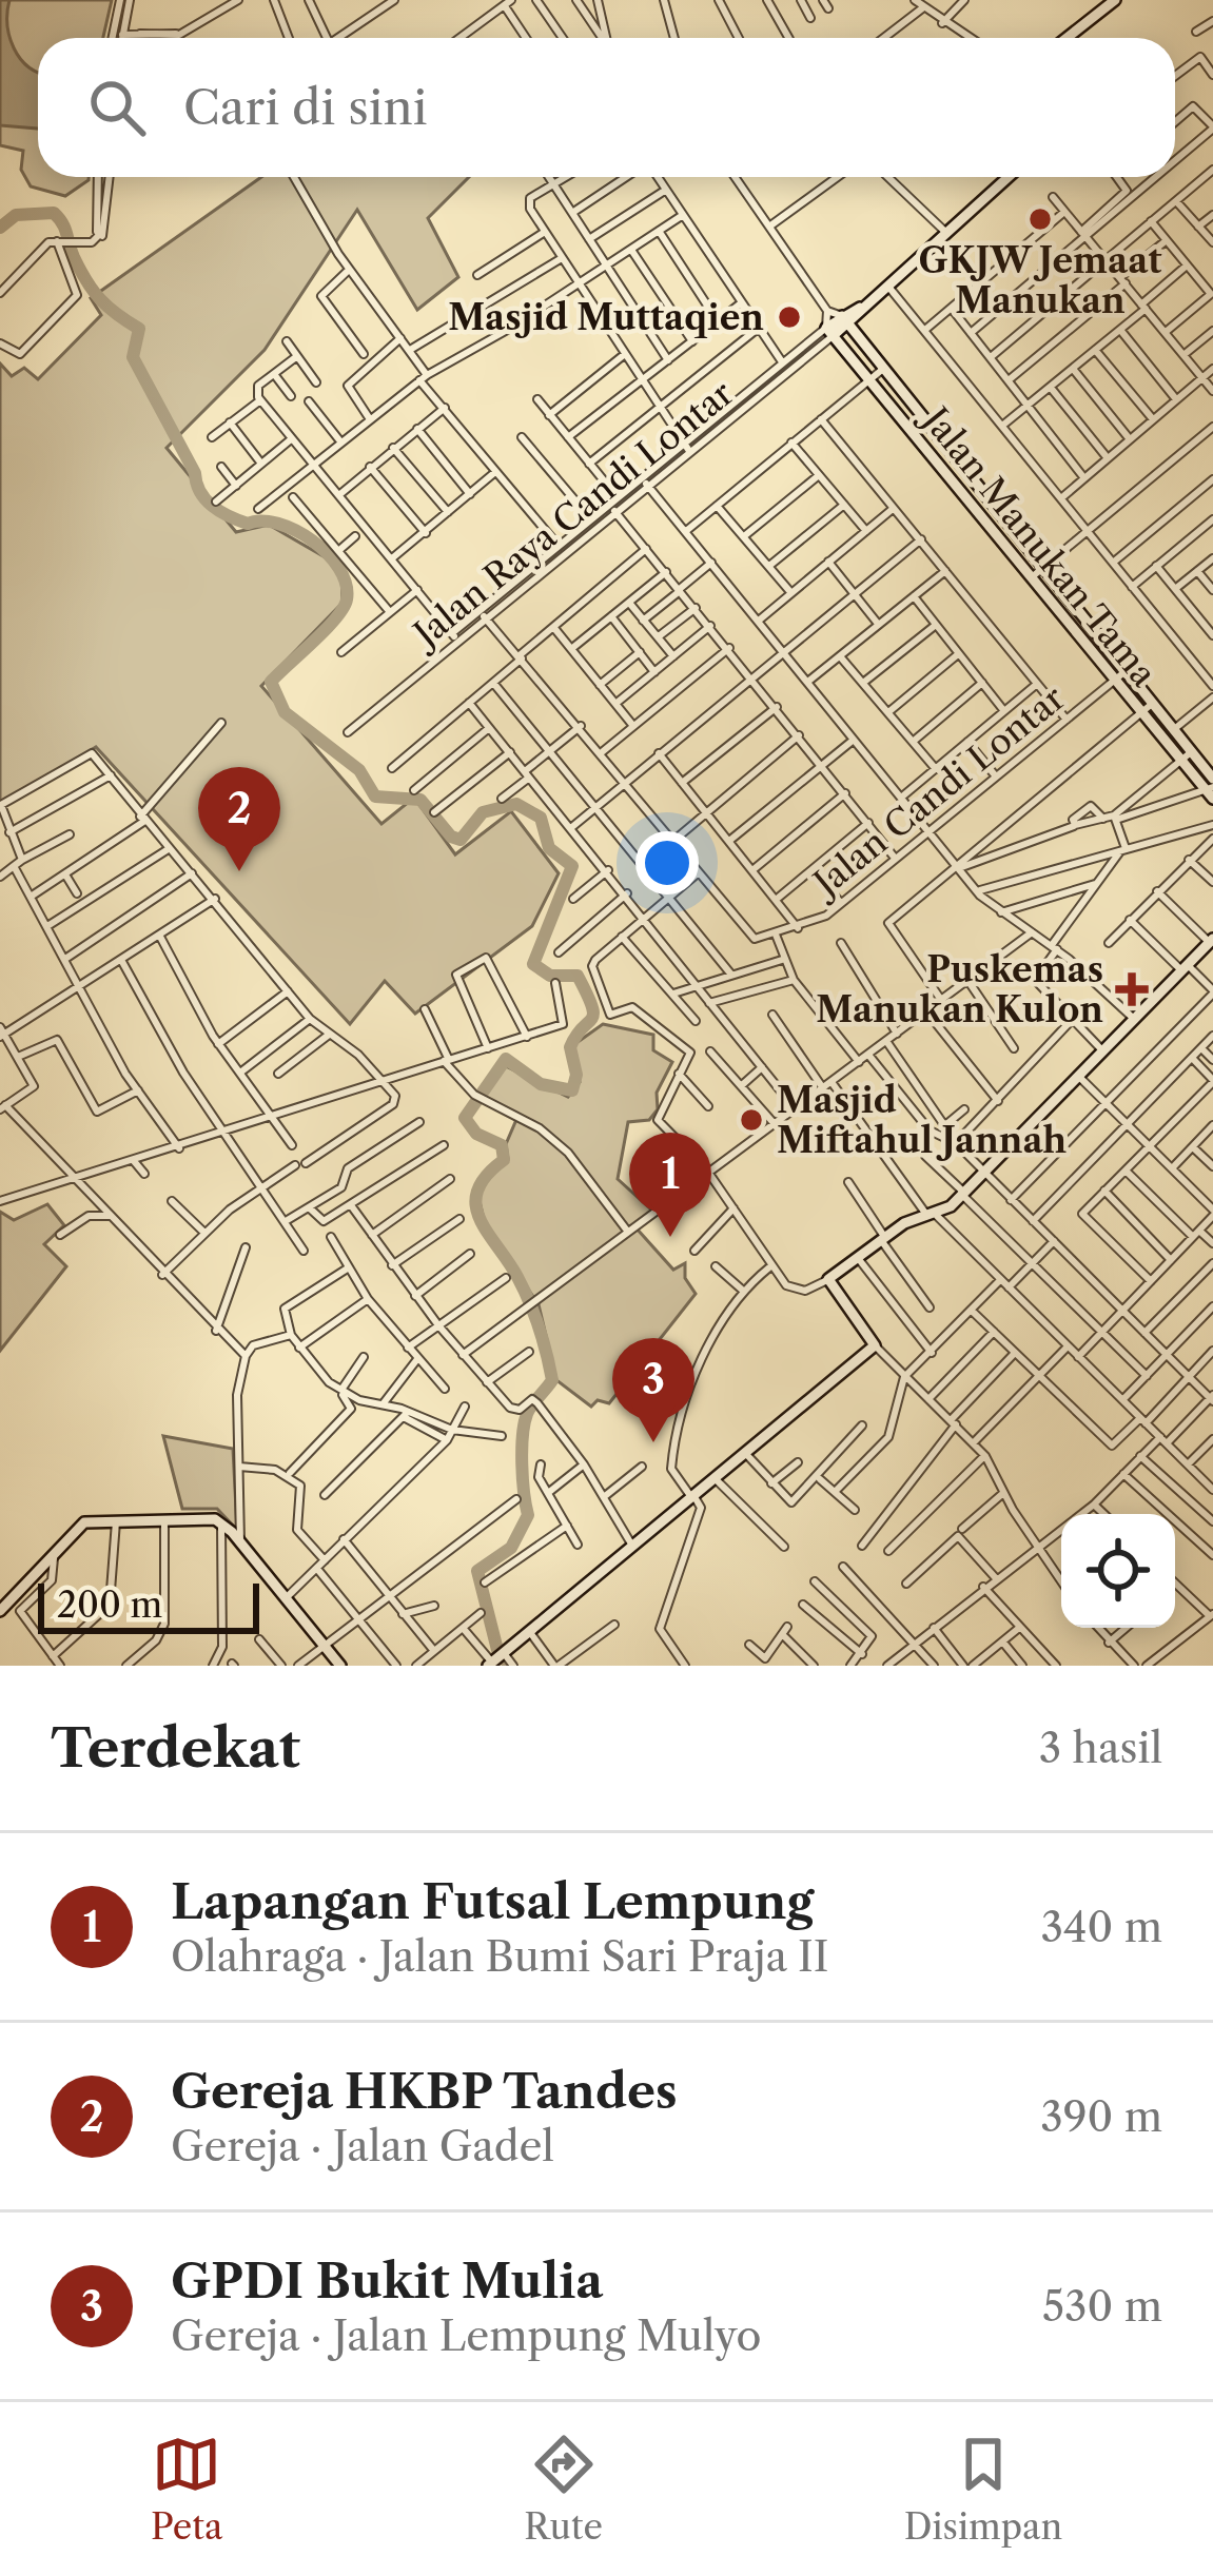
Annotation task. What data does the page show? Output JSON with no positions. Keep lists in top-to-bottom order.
{
  "streets": {
    "street": ["Jalan Raya Candi Lontar", "Jalan Manukan Tama", "Jalan Candi Lontar"]
  },
  "crossings": [
    ["Jalan Raya Candi Lontar", "Jalan Manukan Tama"],
    ["Jalan Manukan Tama", "Jalan Candi Lontar"]
  ],
  "places": {
    "other": ["GKJW Jemaat Manukan", "Masjid Muttaqien", "Masjid Miftahul Jannah"],
    "health": ["Puskemas Manukan Kulon"]
  },
  "scale_bar": "200 m",
  "page": {
    "search": "Cari di sini",
    "pins": ["2", "1", "3"],
    "scale": "200 m",
    "heading": ["Terdekat", "3 hasil"],
    "list": [
      {
        "mark": "1",
        "name": "Lapangan Futsal Lempung",
        "note": "Olahraga · Jalan Bumi Sari Praja II",
        "value": "340 m"
      },
      {
        "mark": "2",
        "name": "Gereja HKBP Tandes",
        "note": "Gereja · Jalan Gadel",
        "value": "390 m"
      },
      {
        "mark": "3",
        "name": "GPDI Bukit Mulia",
        "note": "Gereja · Jalan Lempung Mulyo",
        "value": "530 m"
      }
    ],
    "nav": ["Peta", "Rute", "Disimpan"]
  }
}
